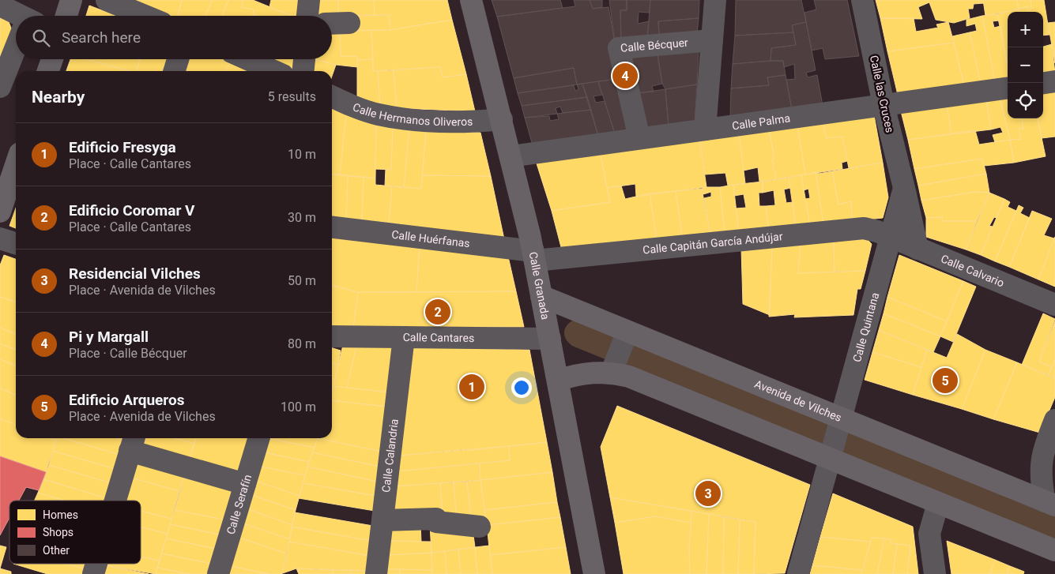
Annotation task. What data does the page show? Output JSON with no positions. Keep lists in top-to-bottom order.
{
  "streets": {
    "street": [
      "Calle Bécquer",
      "Calle las Cruces",
      "Calle Hermanos Oliveros",
      "Calle Palma",
      "Calle Huérfanas",
      "Calle Capitán García Andújar",
      "Calle Calvario",
      "Calle Granada",
      "Calle Quintana",
      "Calle Cantares",
      "Avenida de Vilches",
      "Calle Calandria",
      "Calle Serafín"
    ]
  },
  "crossings": [
    ["Calle Bécquer", "Calle Palma"],
    ["Calle las Cruces", "Calle Palma"],
    ["Calle las Cruces", "Calle Capitán García Andújar"],
    ["Calle las Cruces", "Calle Calvario"],
    ["Calle las Cruces", "Calle Quintana"],
    ["Calle Hermanos Oliveros", "Calle Granada"],
    ["Calle Palma", "Calle Granada"],
    ["Calle Huérfanas", "Calle Capitán García Andújar"],
    ["Calle Huérfanas", "Calle Granada"],
    ["Calle Capitán García Andújar", "Calle Calvario"],
    ["Calle Capitán García Andújar", "Calle Granada"],
    ["Calle Capitán García Andújar", "Calle Quintana"],
    ["Calle Calvario", "Calle Quintana"],
    ["Calle Granada", "Calle Cantares"],
    ["Calle Granada", "Avenida de Vilches"],
    ["Calle Quintana", "Avenida de Vilches"],
    ["Calle Cantares", "Calle Calandria"]
  ],
  "legend": ["Homes", "Shops", "Other"],
  "page": {
    "map_buttons": ["+", "−"],
    "search": "Search here",
    "pins": [
      "4",
      "2",
      "5",
      "1",
      "3"
    ],
    "heading": ["Nearby", "5 results"],
    "list": [
      {
        "mark": "1",
        "name": "Edificio Fresyga",
        "note": "Place · Calle Cantares",
        "value": "10 m"
      },
      {
        "mark": "2",
        "name": "Edificio Coromar V",
        "note": "Place · Calle Cantares",
        "value": "30 m"
      },
      {
        "mark": "3",
        "name": "Residencial Vilches",
        "note": "Place · Avenida de Vilches",
        "value": "50 m"
      },
      {
        "mark": "4",
        "name": "Pi y Margall",
        "note": "Place · Calle Bécquer",
        "value": "80 m"
      },
      {
        "mark": "5",
        "name": "Edificio Arqueros",
        "note": "Place · Avenida de Vilches",
        "value": "100 m"
      }
    ]
  }
}
